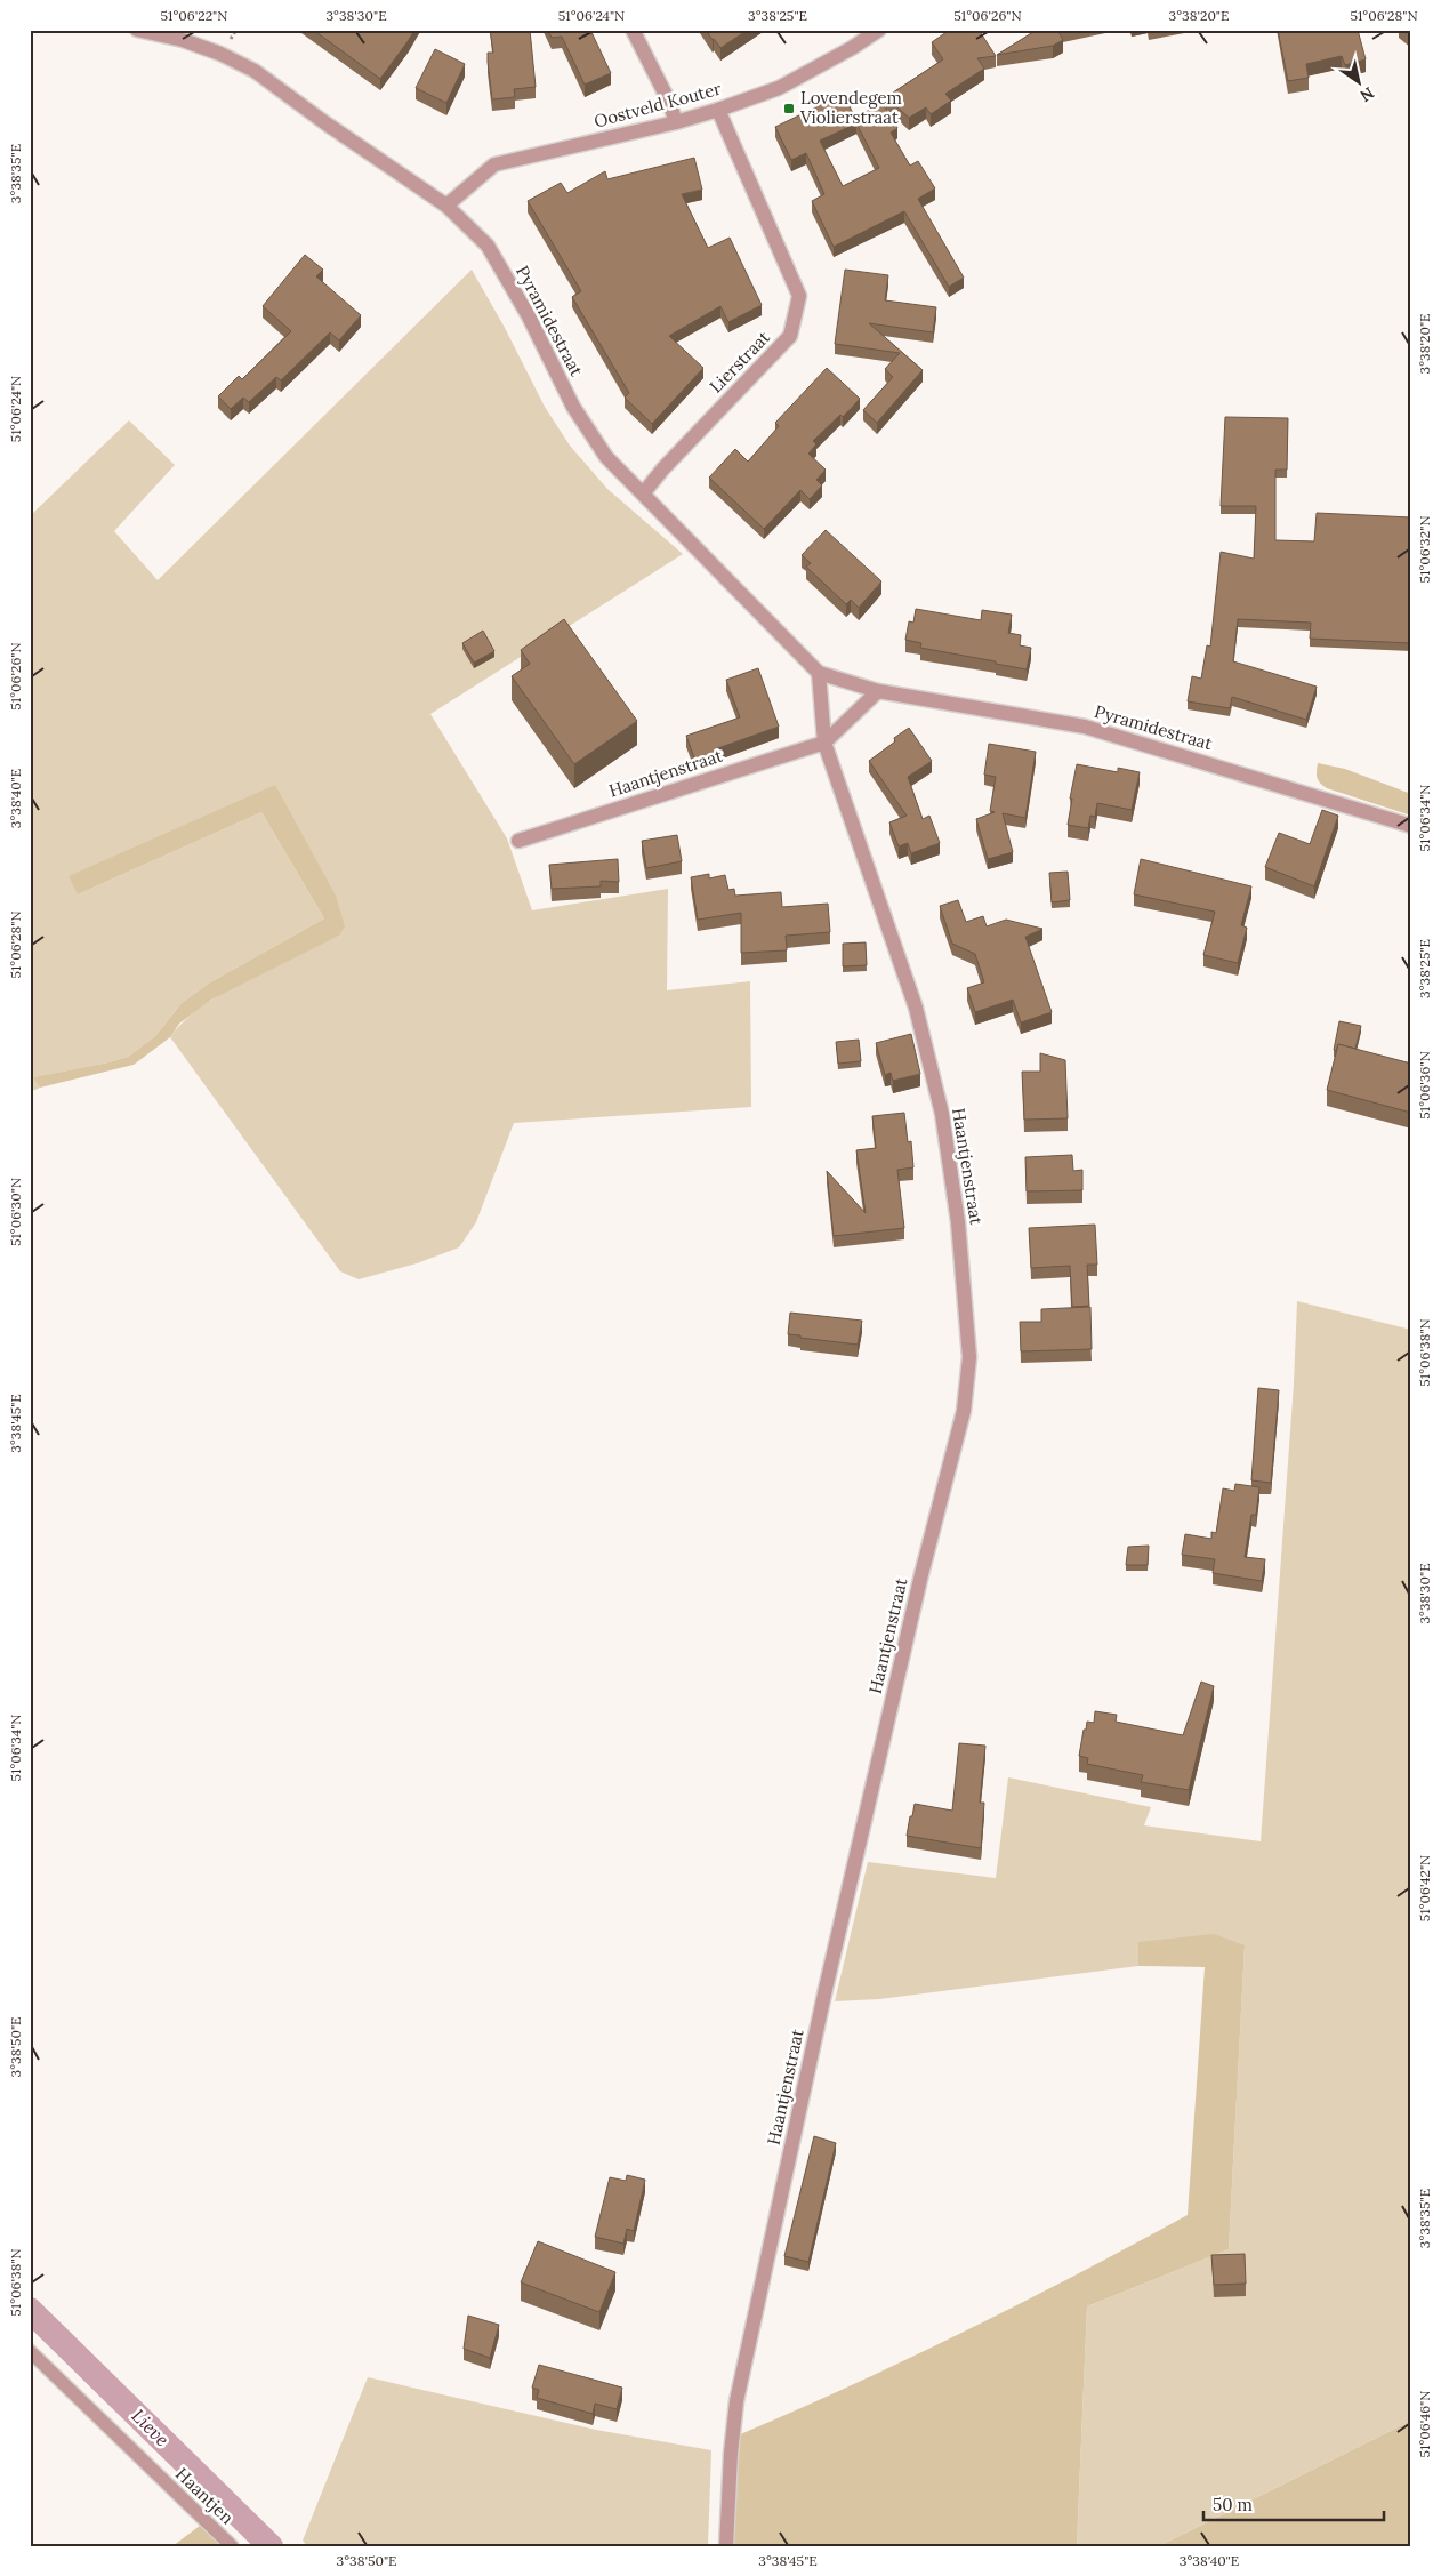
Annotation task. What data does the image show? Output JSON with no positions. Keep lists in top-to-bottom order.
{
  "streets": {
    "street": [
      "Oostveld Kouter",
      "Pyramidestraat",
      "Lierstraat",
      "Haantjenstraat"
    ],
    "lane": ["Haantjen"]
  },
  "crossings": [
    ["Oostveld Kouter", "Pyramidestraat"],
    ["Oostveld Kouter", "Lierstraat"],
    ["Pyramidestraat", "Lierstraat"],
    ["Pyramidestraat", "Haantjenstraat"]
  ],
  "water": ["Lieve"],
  "places": {
    "transit": ["Lovendegem Violierstraat"]
  },
  "scale_bar": "50 m",
  "north": "bottom right",
  "coordinates": [
    "51°06'22\"N",
    "3°38'30\"E",
    "51°06'24\"N",
    "3°38'25\"E",
    "51°06'26\"N",
    "3°38'20\"E",
    "51°06'28\"N",
    "3°38'35\"E",
    "51°06'32\"N",
    "3°38'40\"E",
    "51°06'34\"N",
    "51°06'36\"N",
    "51°06'30\"N",
    "51°06'38\"N",
    "3°38'45\"E",
    "51°06'42\"N",
    "3°38'50\"E",
    "51°06'46\"N"
  ]
}
